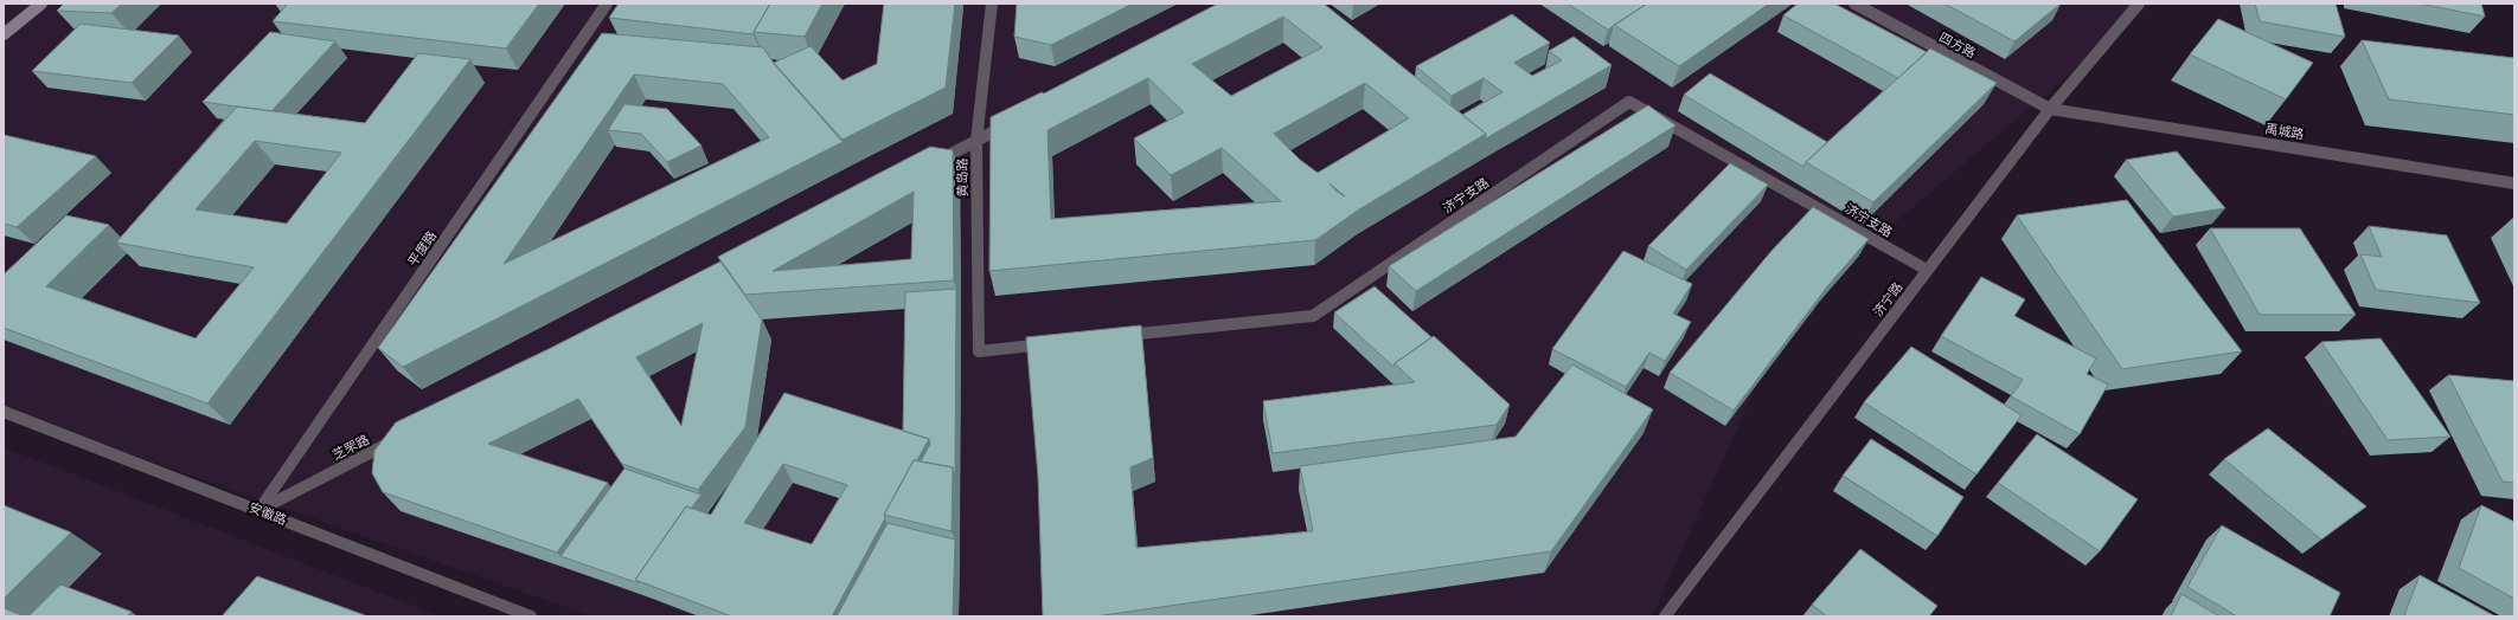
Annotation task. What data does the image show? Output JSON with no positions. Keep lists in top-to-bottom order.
{
  "streets": {
    "street": [
      "四方路",
      "禹城路",
      "黄岛路",
      "济宁支路",
      "平度路",
      "济宁路",
      "芝罘路",
      "安徽路"
    ]
  },
  "crossings": [
    ["四方路", "禹城路"],
    ["四方路", "济宁路"],
    ["禹城路", "济宁路"],
    ["济宁支路", "济宁路"],
    ["平度路", "芝罘路"],
    ["平度路", "安徽路"],
    ["芝罘路", "安徽路"]
  ]
}
